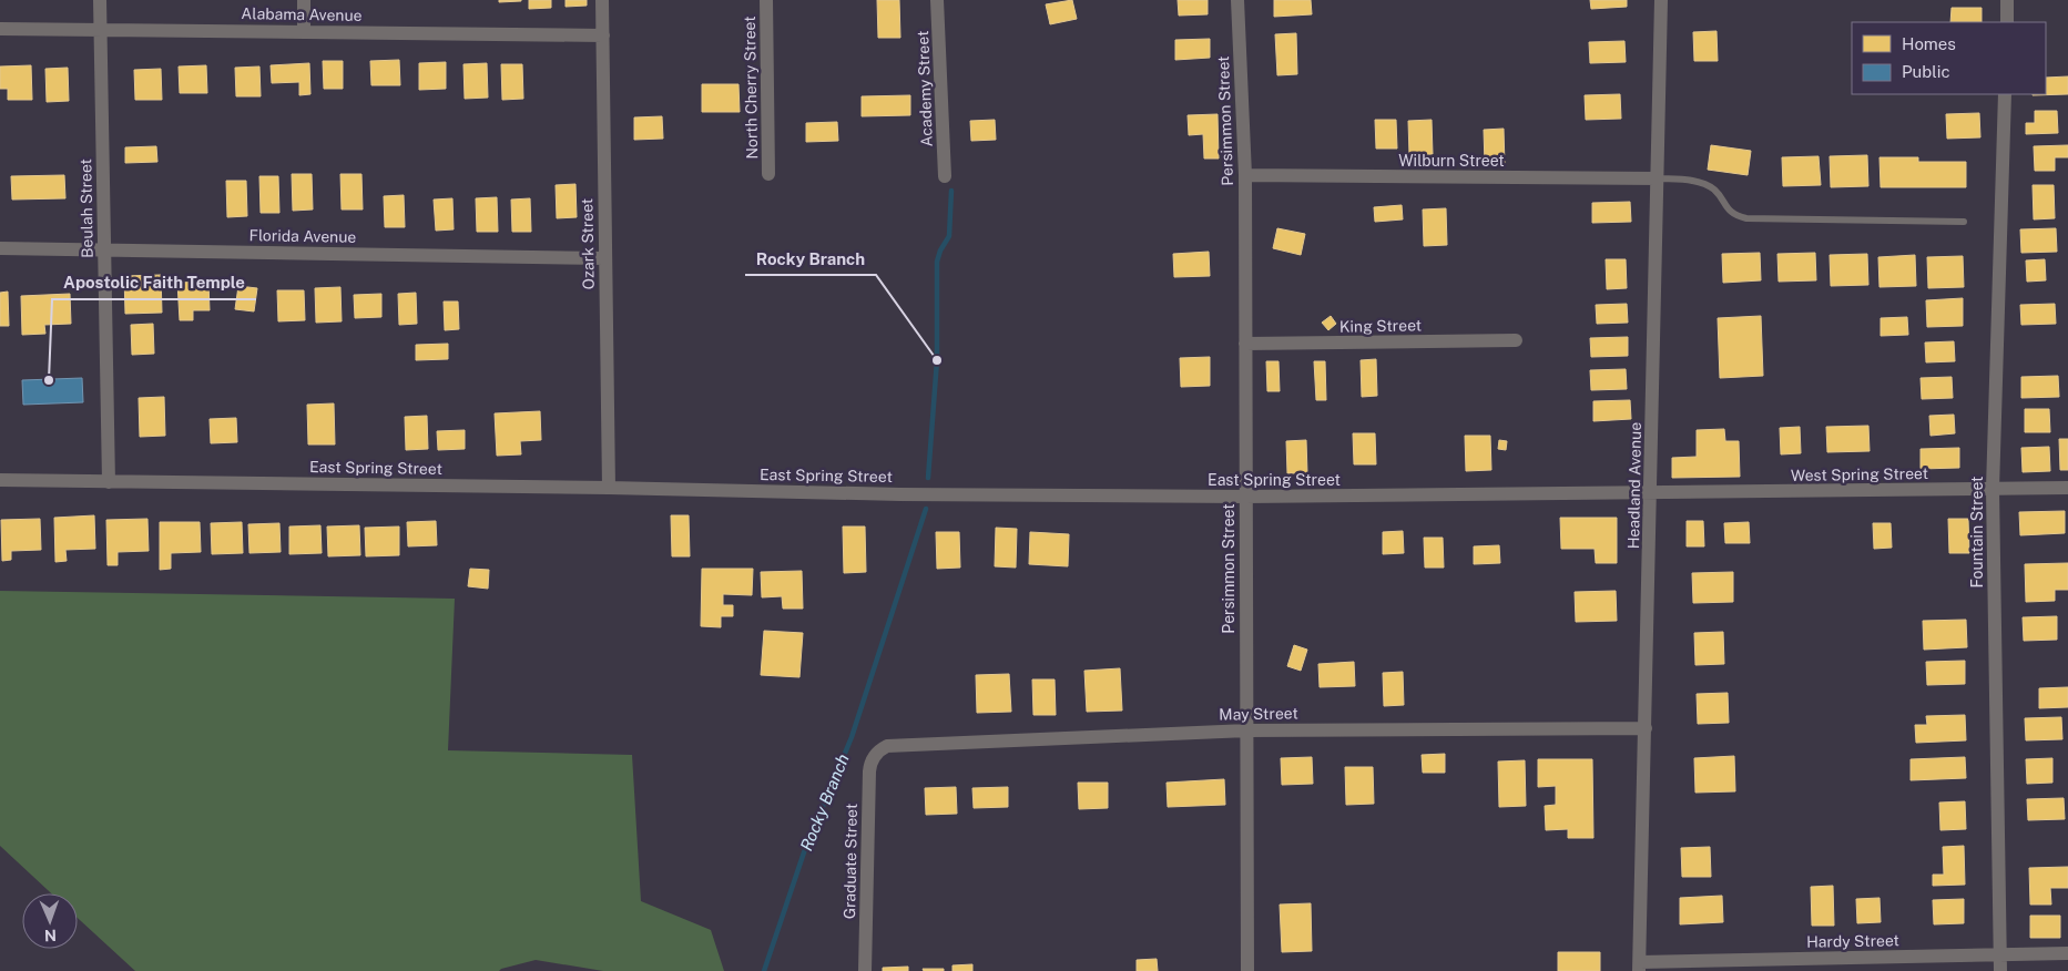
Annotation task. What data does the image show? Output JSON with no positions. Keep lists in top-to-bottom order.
{
  "streets": {
    "street": [
      "Alabama Avenue",
      "North Cherry Street",
      "Academy Street",
      "Persimmon Street",
      "Wilburn Street",
      "Beulah Street",
      "Florida Avenue",
      "Ozark Street",
      "King Street",
      "East Spring Street",
      "West Spring Street",
      "Headland Avenue",
      "Fountain Street",
      "May Street",
      "Graduate Street",
      "Hardy Street"
    ]
  },
  "crossings": [
    ["Alabama Avenue", "Beulah Street"],
    ["Alabama Avenue", "Ozark Street"],
    ["Persimmon Street", "Wilburn Street"],
    ["Persimmon Street", "King Street"],
    ["Persimmon Street", "East Spring Street"],
    ["Persimmon Street", "May Street"],
    ["Wilburn Street", "Headland Avenue"],
    ["Beulah Street", "Florida Avenue"],
    ["Beulah Street", "East Spring Street"],
    ["Florida Avenue", "Ozark Street"],
    ["Ozark Street", "East Spring Street"],
    ["East Spring Street", "West Spring Street"],
    ["East Spring Street", "Headland Avenue"],
    ["West Spring Street", "Headland Avenue"],
    ["West Spring Street", "Fountain Street"],
    ["Headland Avenue", "May Street"],
    ["Headland Avenue", "Hardy Street"],
    ["Fountain Street", "Hardy Street"],
    ["May Street", "Graduate Street"]
  ],
  "water": ["Rocky Branch"],
  "places": ["Rocky Branch", "Apostolic Faith Temple"],
  "legend": ["Homes", "Public"],
  "north": "bottom"
}
